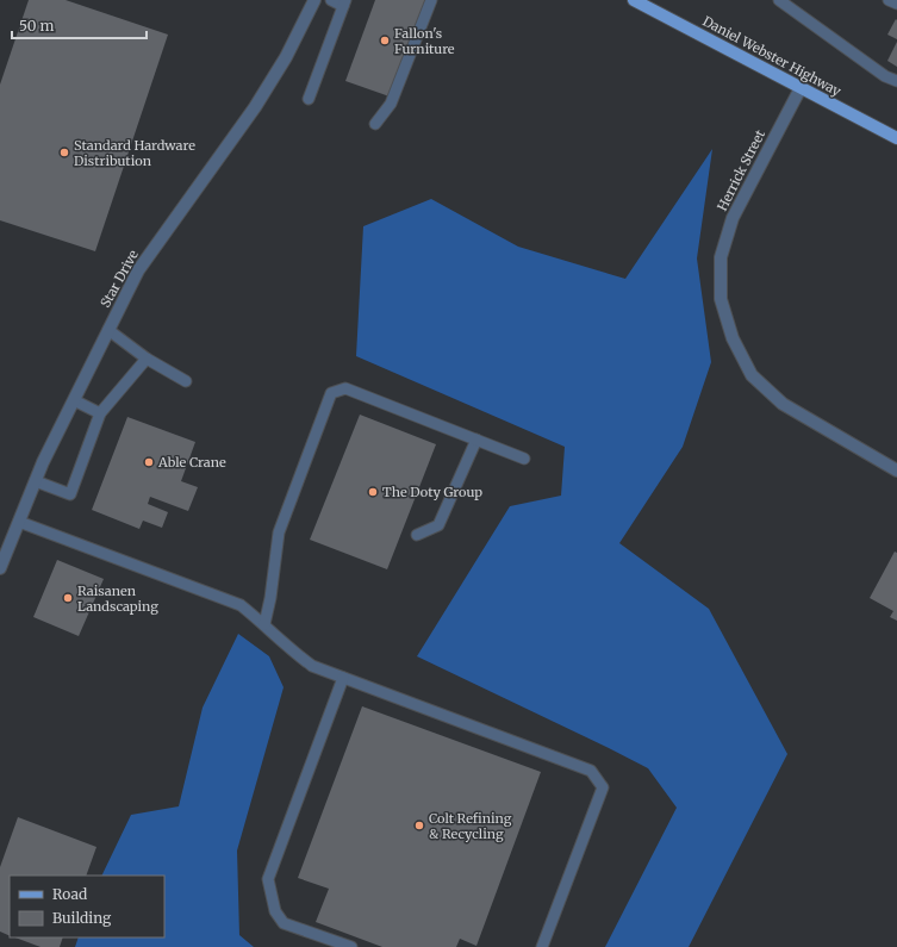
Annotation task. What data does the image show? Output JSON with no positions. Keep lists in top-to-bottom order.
{
  "streets": {
    "main road": ["Daniel Webster Highway"],
    "street": ["Herrick Street", "Star Drive"]
  },
  "crossings": [
    ["Daniel Webster Highway", "Herrick Street"]
  ],
  "places": [
    "Fallon's Furniture",
    "Standard Hardware Distribution",
    "Able Crane",
    "The Doty Group",
    "Raisanen Landscaping",
    "Colt Refining & Recycling"
  ],
  "legend": ["Road", "Building"],
  "scale_bar": "50 m"
}
